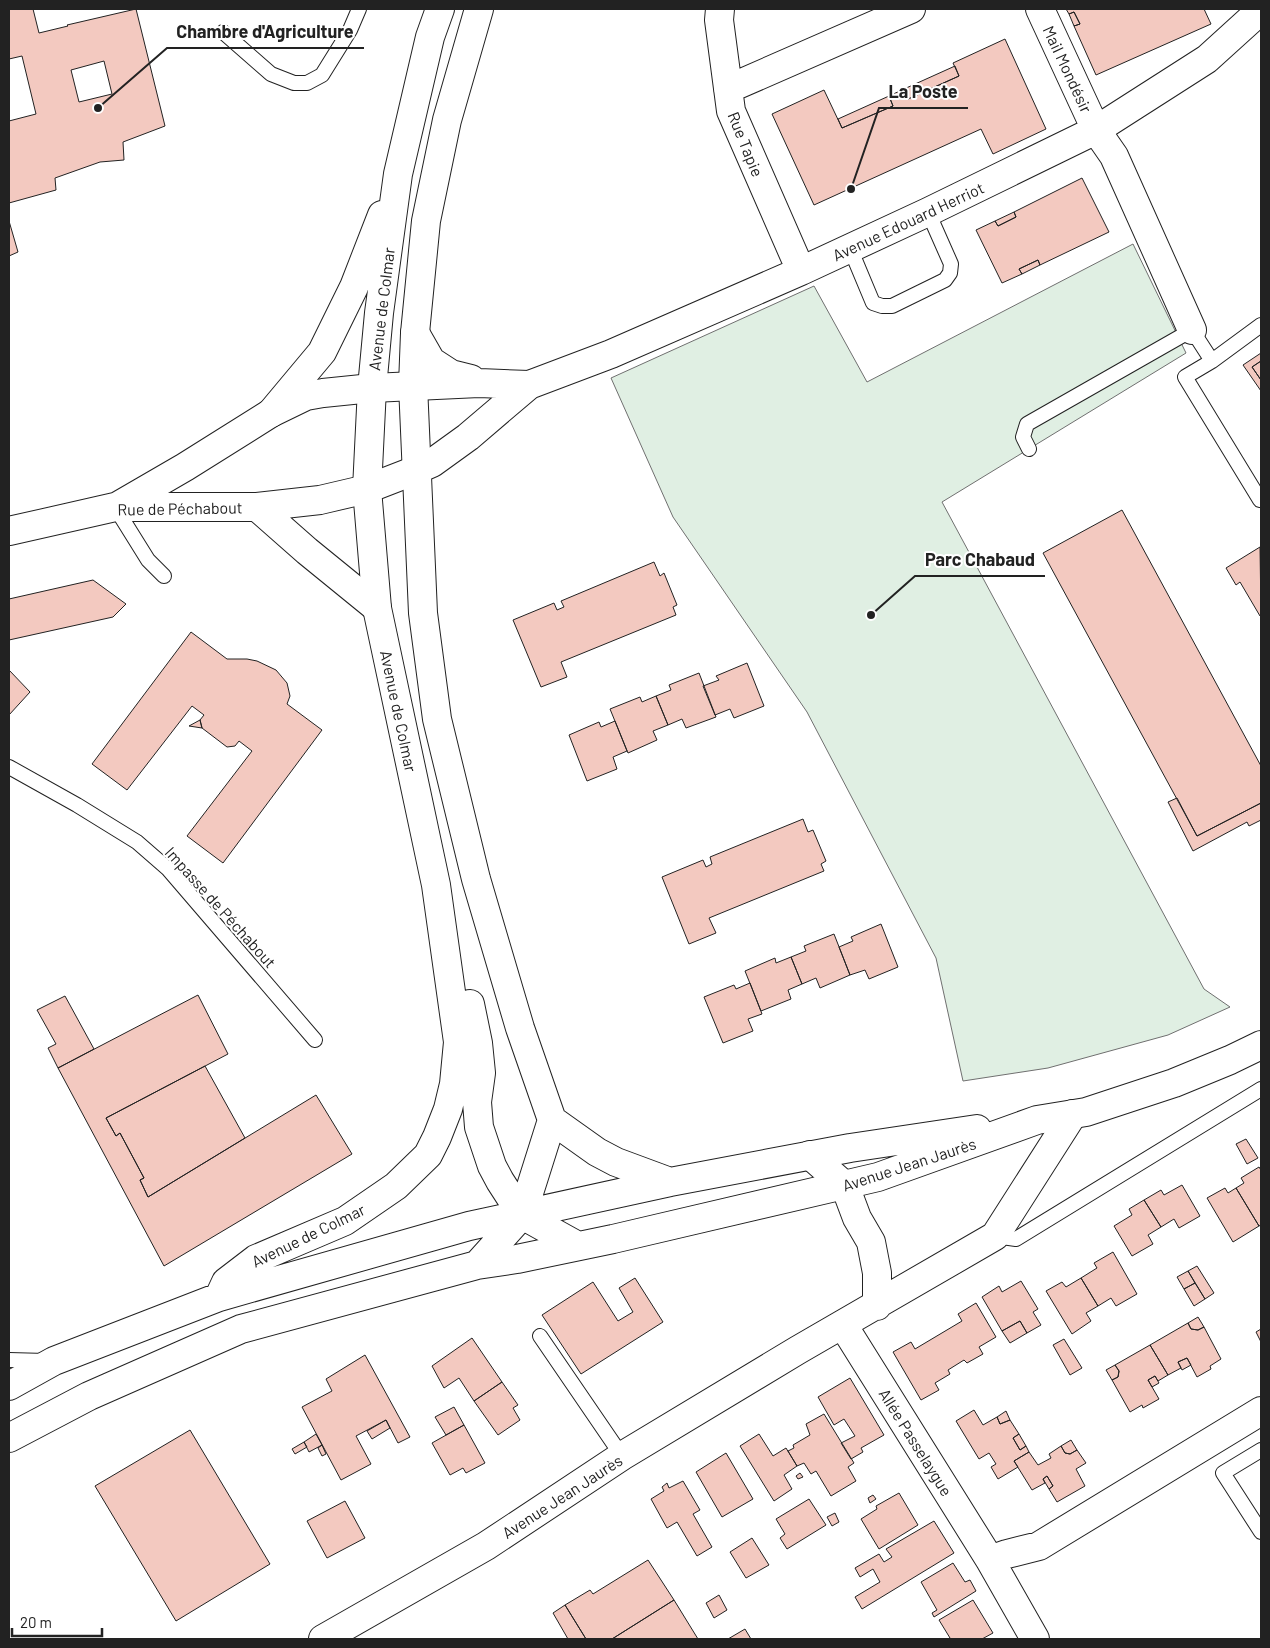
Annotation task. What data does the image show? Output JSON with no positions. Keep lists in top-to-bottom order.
{
  "streets": {
    "main road": [
      "Mail Mondésir",
      "Rue Tapie",
      "Avenue Edouard Herriot",
      "Avenue de Colmar",
      "Rue de Péchabout",
      "Avenue Jean Jaurès",
      "Allée Passelaygue"
    ],
    "lane": ["Impasse de Péchabout"]
  },
  "crossings": [
    ["Mail Mondésir", "Avenue Edouard Herriot"],
    ["Rue Tapie", "Avenue Edouard Herriot"],
    ["Avenue de Colmar", "Rue de Péchabout"],
    ["Avenue Jean Jaurès", "Allée Passelaygue"]
  ],
  "places": ["Chambre d'Agriculture", "La Poste", "Parc Chabaud"],
  "scale_bar": "20 m"
}
